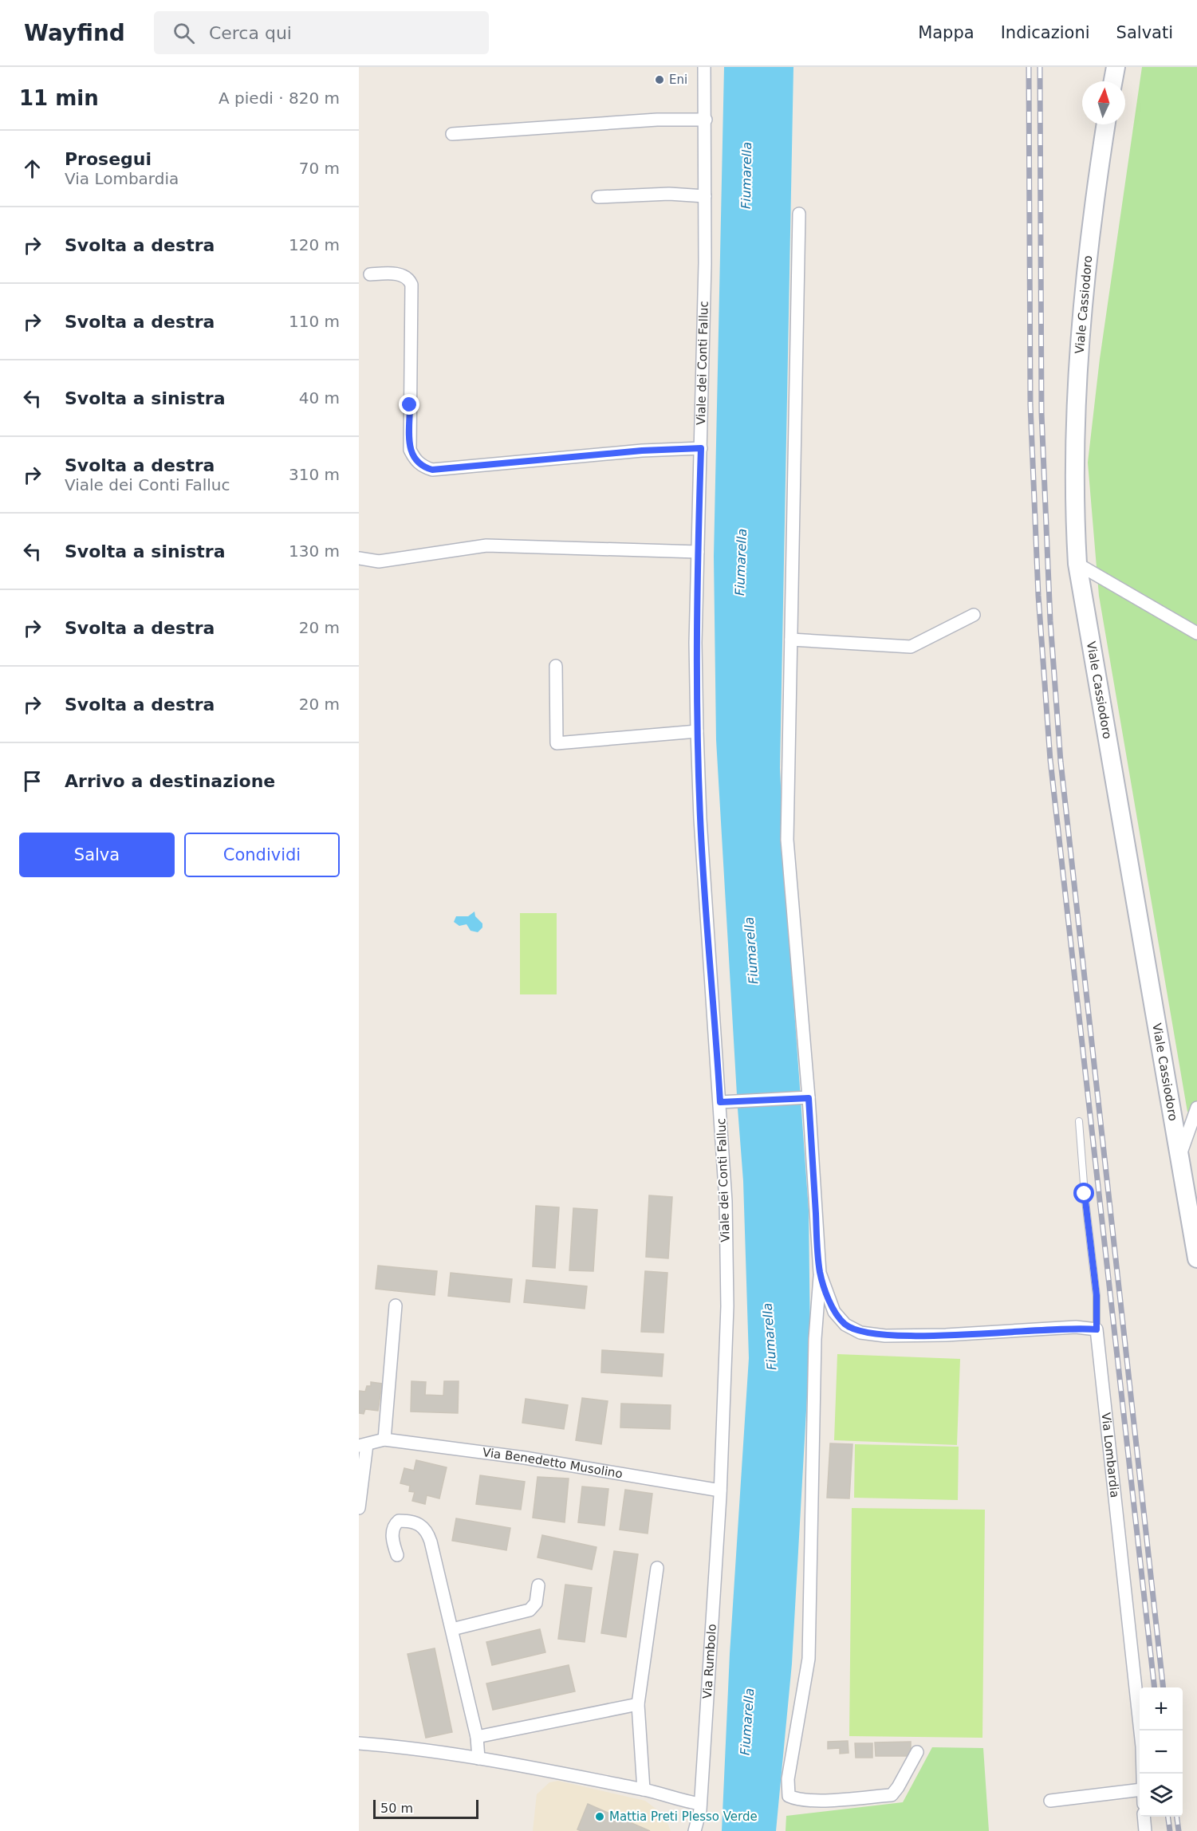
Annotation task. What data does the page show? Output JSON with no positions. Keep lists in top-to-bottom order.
{
  "streets": {
    "main road": ["Viale Cassiodoro"],
    "street": [
      "Viale dei Conti Falluc",
      "Via Lombardia",
      "Via Benedetto Musolino",
      "Via Rumbolo"
    ]
  },
  "crossings": [
    ["Viale dei Conti Falluc", "Via Benedetto Musolino"],
    ["Viale dei Conti Falluc", "Via Rumbolo"],
    ["Via Benedetto Musolino", "Via Rumbolo"]
  ],
  "water": ["Fiumarella"],
  "places": ["Eni", "Mattia Preti Plesso Verde"],
  "scale_bar": "50 m",
  "north": "top",
  "page": {
    "header": "Wayfind",
    "search": "Cerca qui",
    "nav": ["Mappa", "Indicazioni", "Salvati"],
    "heading": ["11 min", "A piedi · 820 m"],
    "list": [
      ["Prosegui", "Via Lombardia", "70 m"],
      ["Svolta a destra", "120 m"],
      ["Svolta a destra", "110 m"],
      ["Svolta a sinistra", "40 m"],
      ["Svolta a destra", "Viale dei Conti Falluc", "310 m"],
      ["Svolta a sinistra", "130 m"],
      ["Svolta a destra", "20 m"],
      ["Svolta a destra", "20 m"],
      "Arrivo a destinazione"
    ],
    "buttons": ["Salva", "Condividi"],
    "map_buttons": ["+", "−"],
    "scale": "50 m"
  }
}
